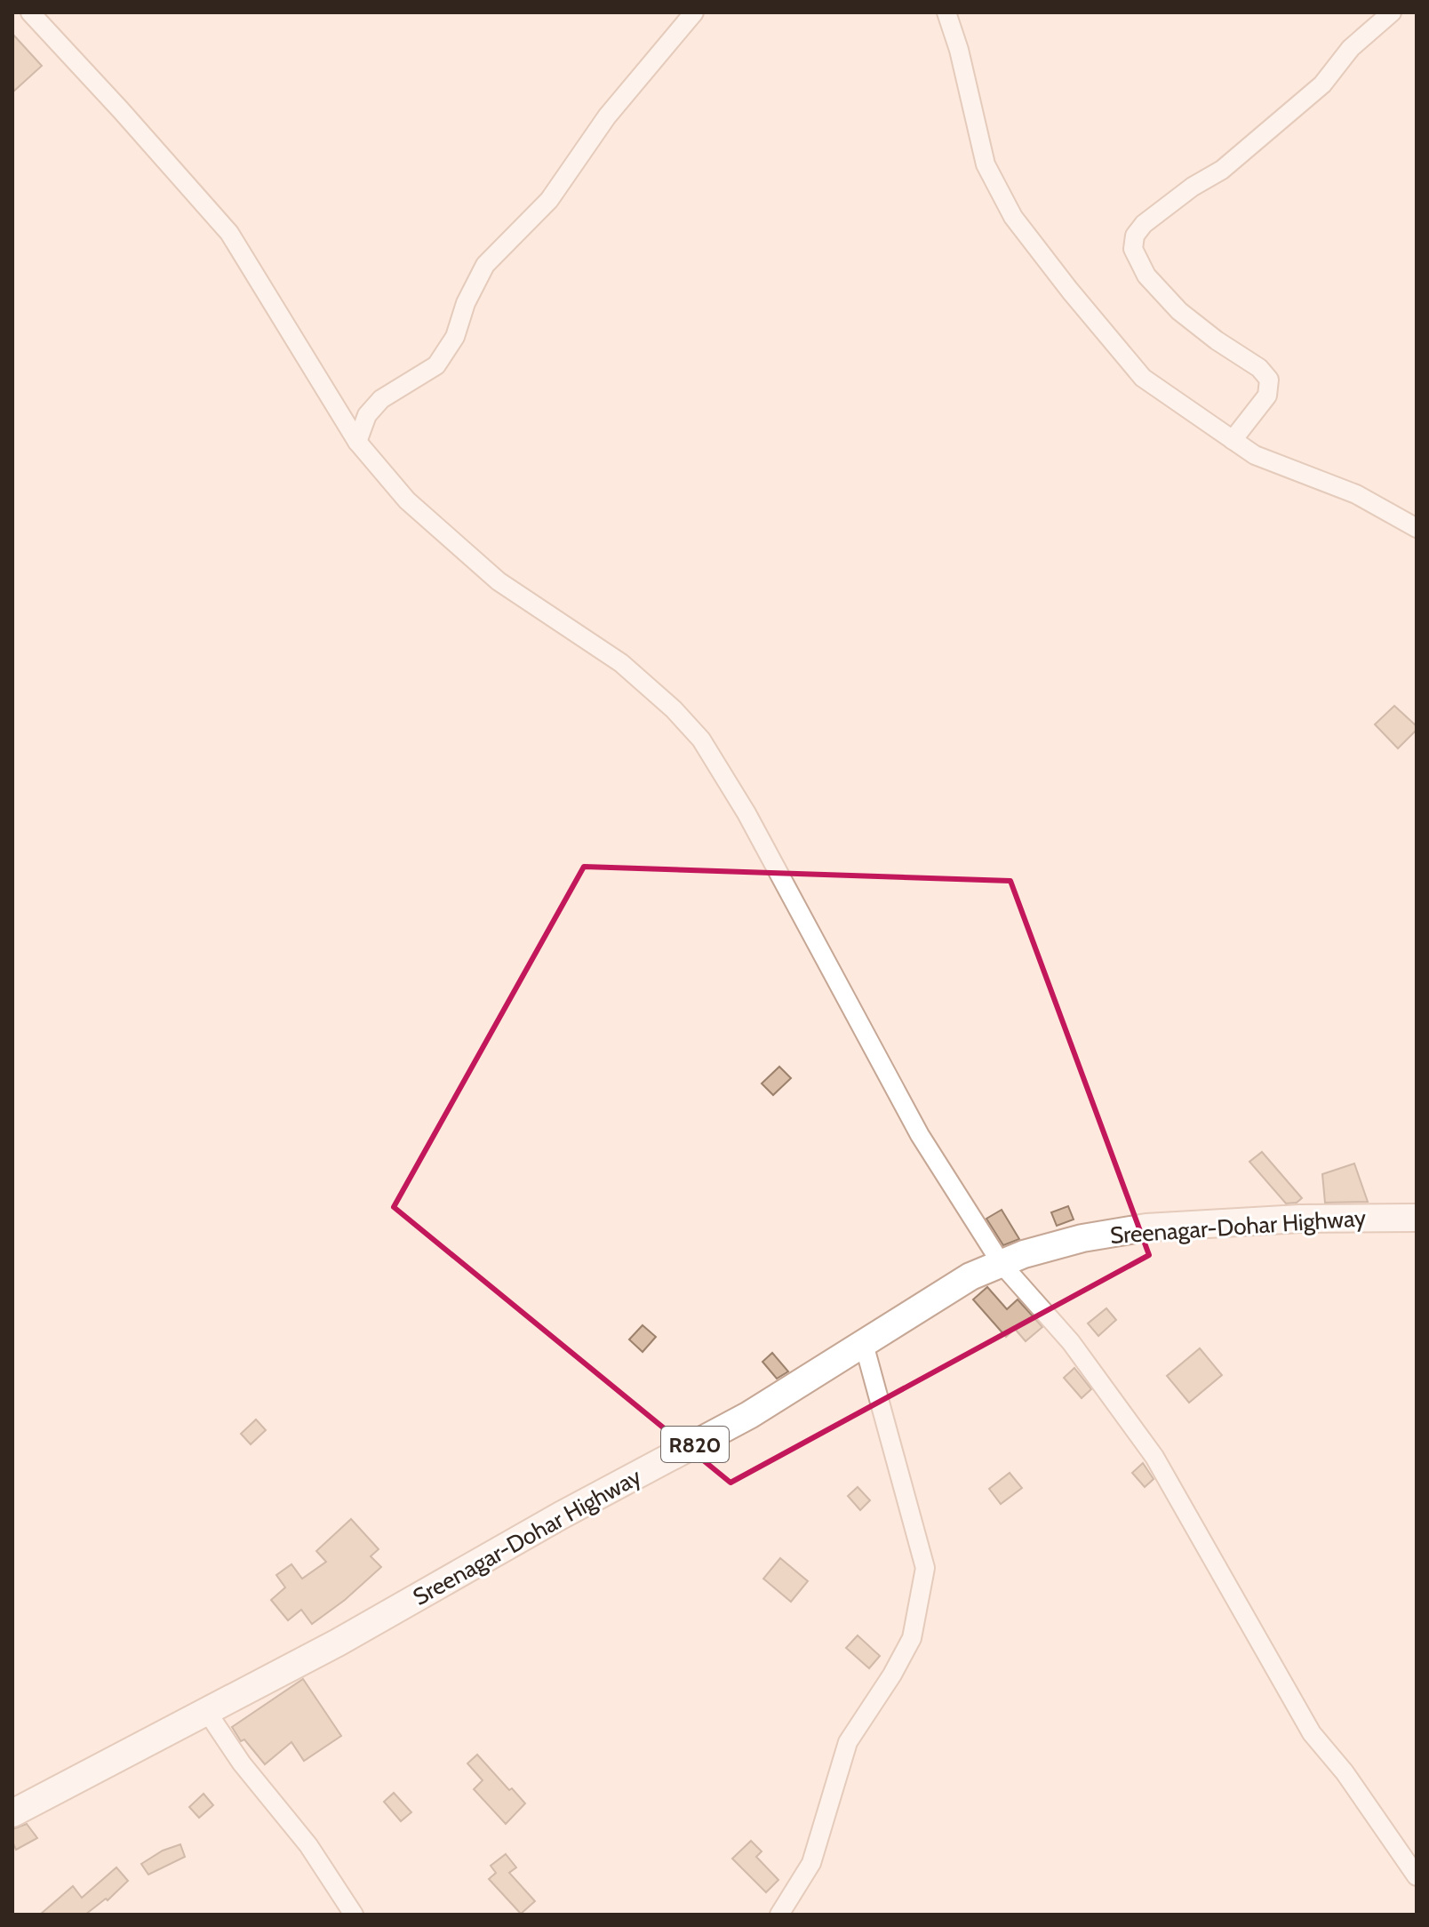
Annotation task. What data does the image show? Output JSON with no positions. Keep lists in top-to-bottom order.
{
  "streets": {
    "main road": ["Sreenagar-Dohar Highway", "R820"]
  }
}
